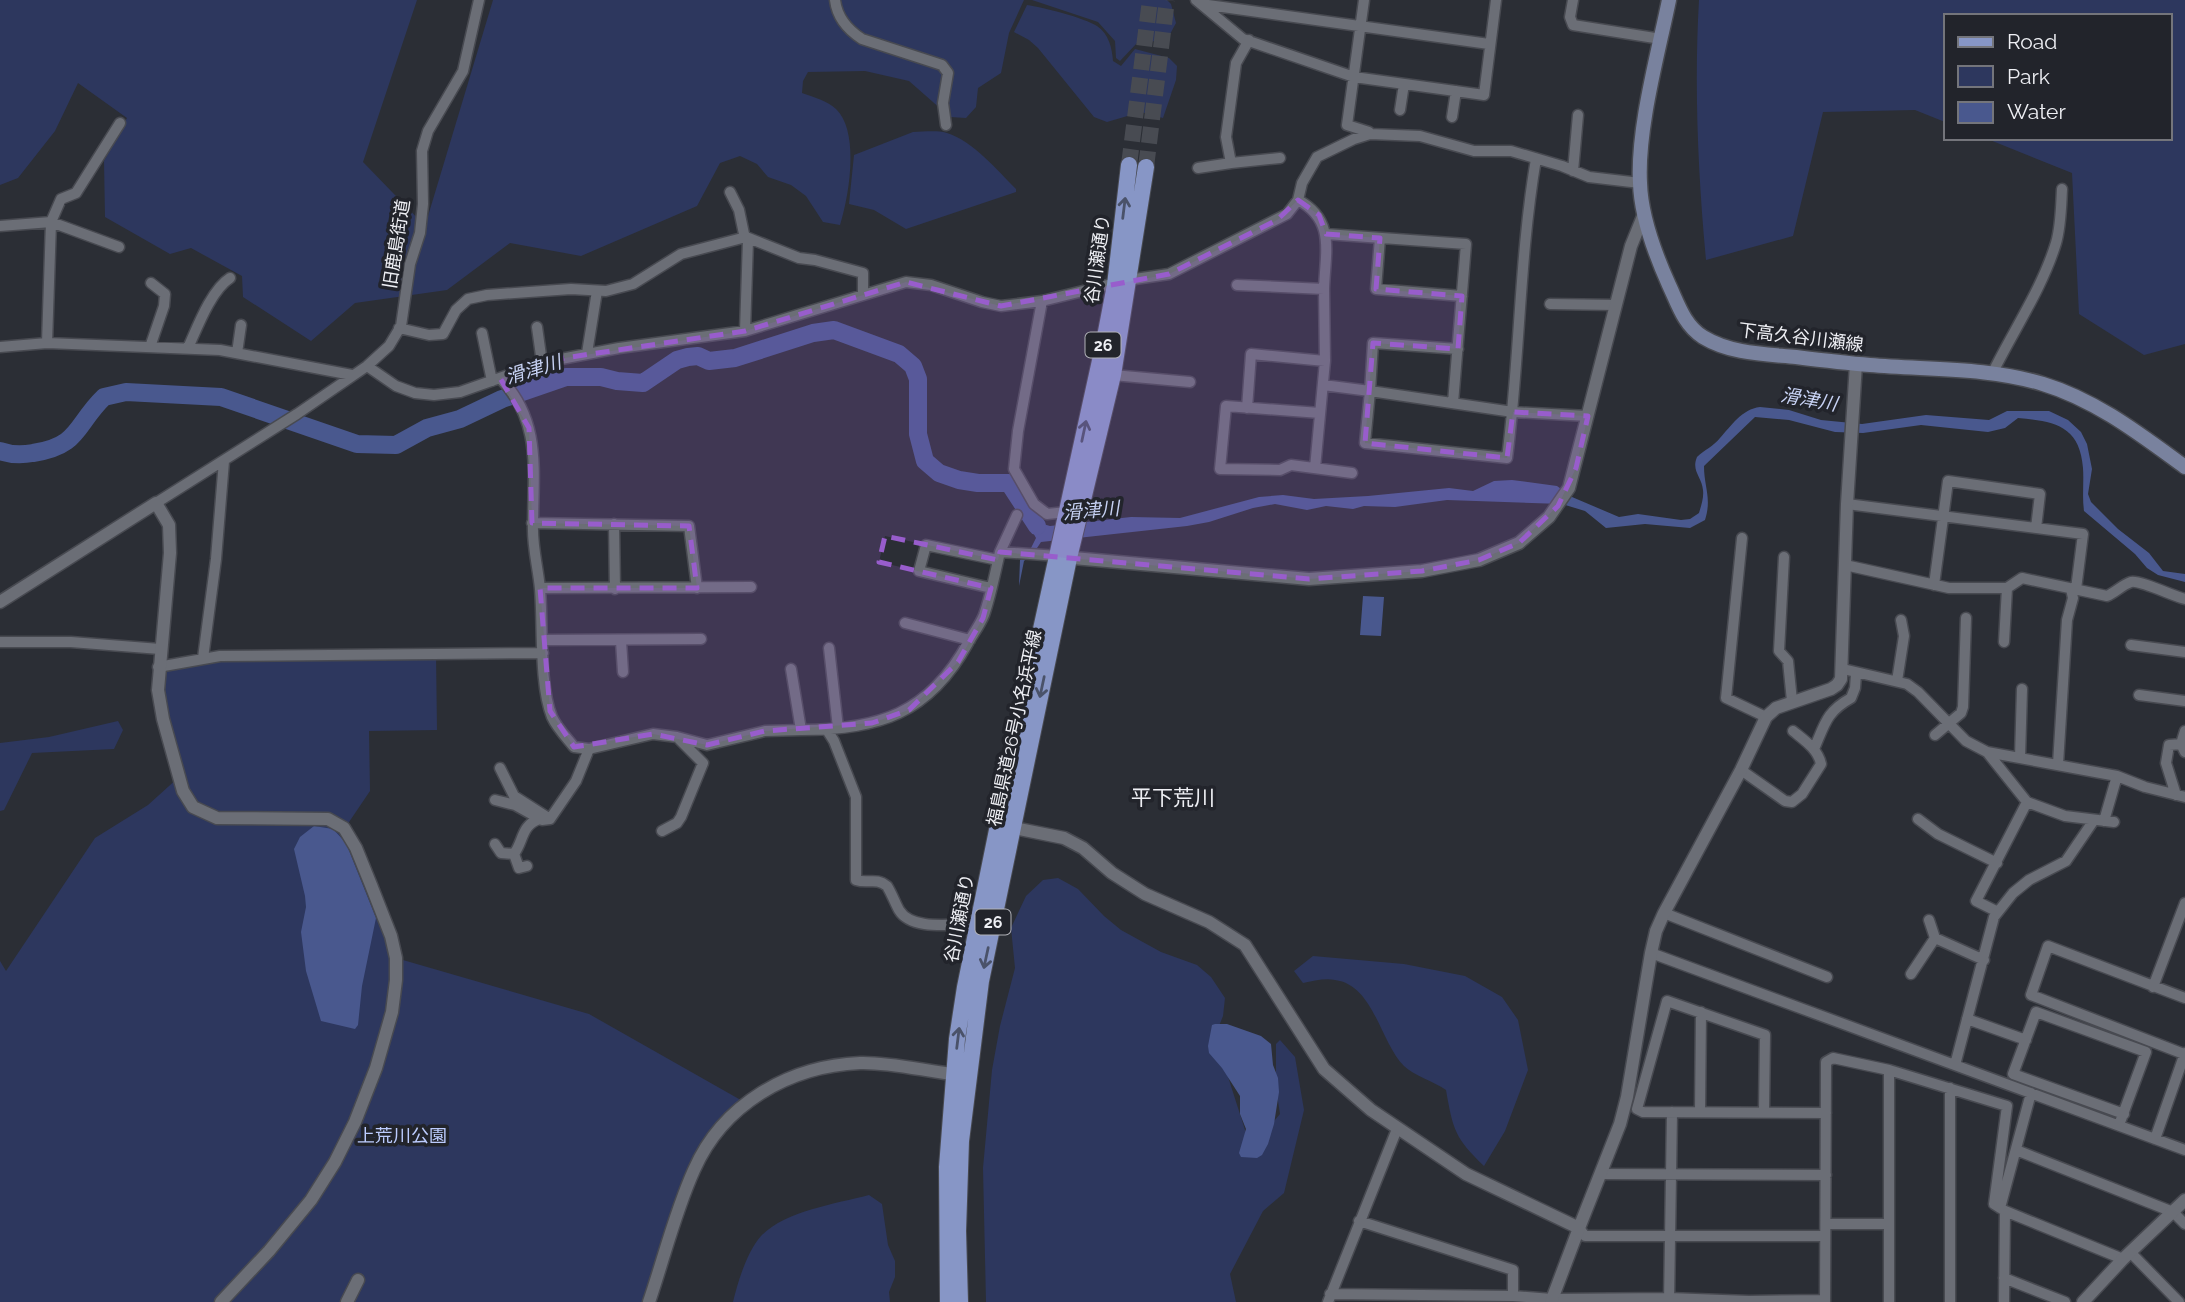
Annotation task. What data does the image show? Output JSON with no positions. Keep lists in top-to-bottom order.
{
  "streets": {
    "main road": [
      "谷川瀬通り",
      "下高久谷川瀬線",
      "26",
      "福島県道26号小名浜平線"
    ],
    "street": ["旧鹿島街道"]
  },
  "crossings": [
    ["谷川瀬通り", "福島県道26号小名浜平線"]
  ],
  "one_way": ["谷川瀬通り"],
  "districts": ["平下荒川"],
  "water": ["滑津川"],
  "parks": ["上荒川公園"],
  "legend": ["Road", "Park", "Water"]
}
